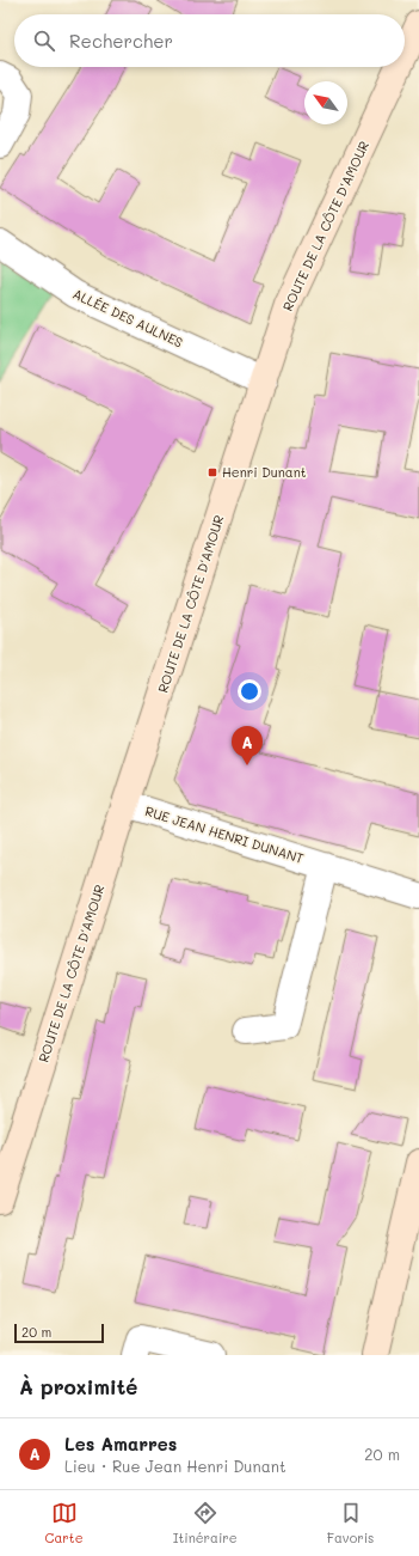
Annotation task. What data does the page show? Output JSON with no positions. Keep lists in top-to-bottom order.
{
  "streets": {
    "main road": ["ROUTE DE LA CÔTE D'AMOUR"],
    "street": ["ALLÉE DES AULNES", "RUE JEAN HENRI DUNANT"]
  },
  "crossings": [
    ["ROUTE DE LA CÔTE D'AMOUR", "ALLÉE DES AULNES"],
    ["ROUTE DE LA CÔTE D'AMOUR", "RUE JEAN HENRI DUNANT"]
  ],
  "places": {
    "transit": ["Henri Dunant"]
  },
  "scale_bar": "20 m",
  "north": "top left",
  "page": {
    "search": "Rechercher",
    "pins": "A",
    "scale": "20 m",
    "heading": "À proximité",
    "list": [
      {
        "mark": "A",
        "name": "Les Amarres",
        "note": "Lieu · Rue Jean Henri Dunant",
        "value": "20 m"
      }
    ],
    "nav": ["Carte", "Itinéraire", "Favoris"]
  }
}
